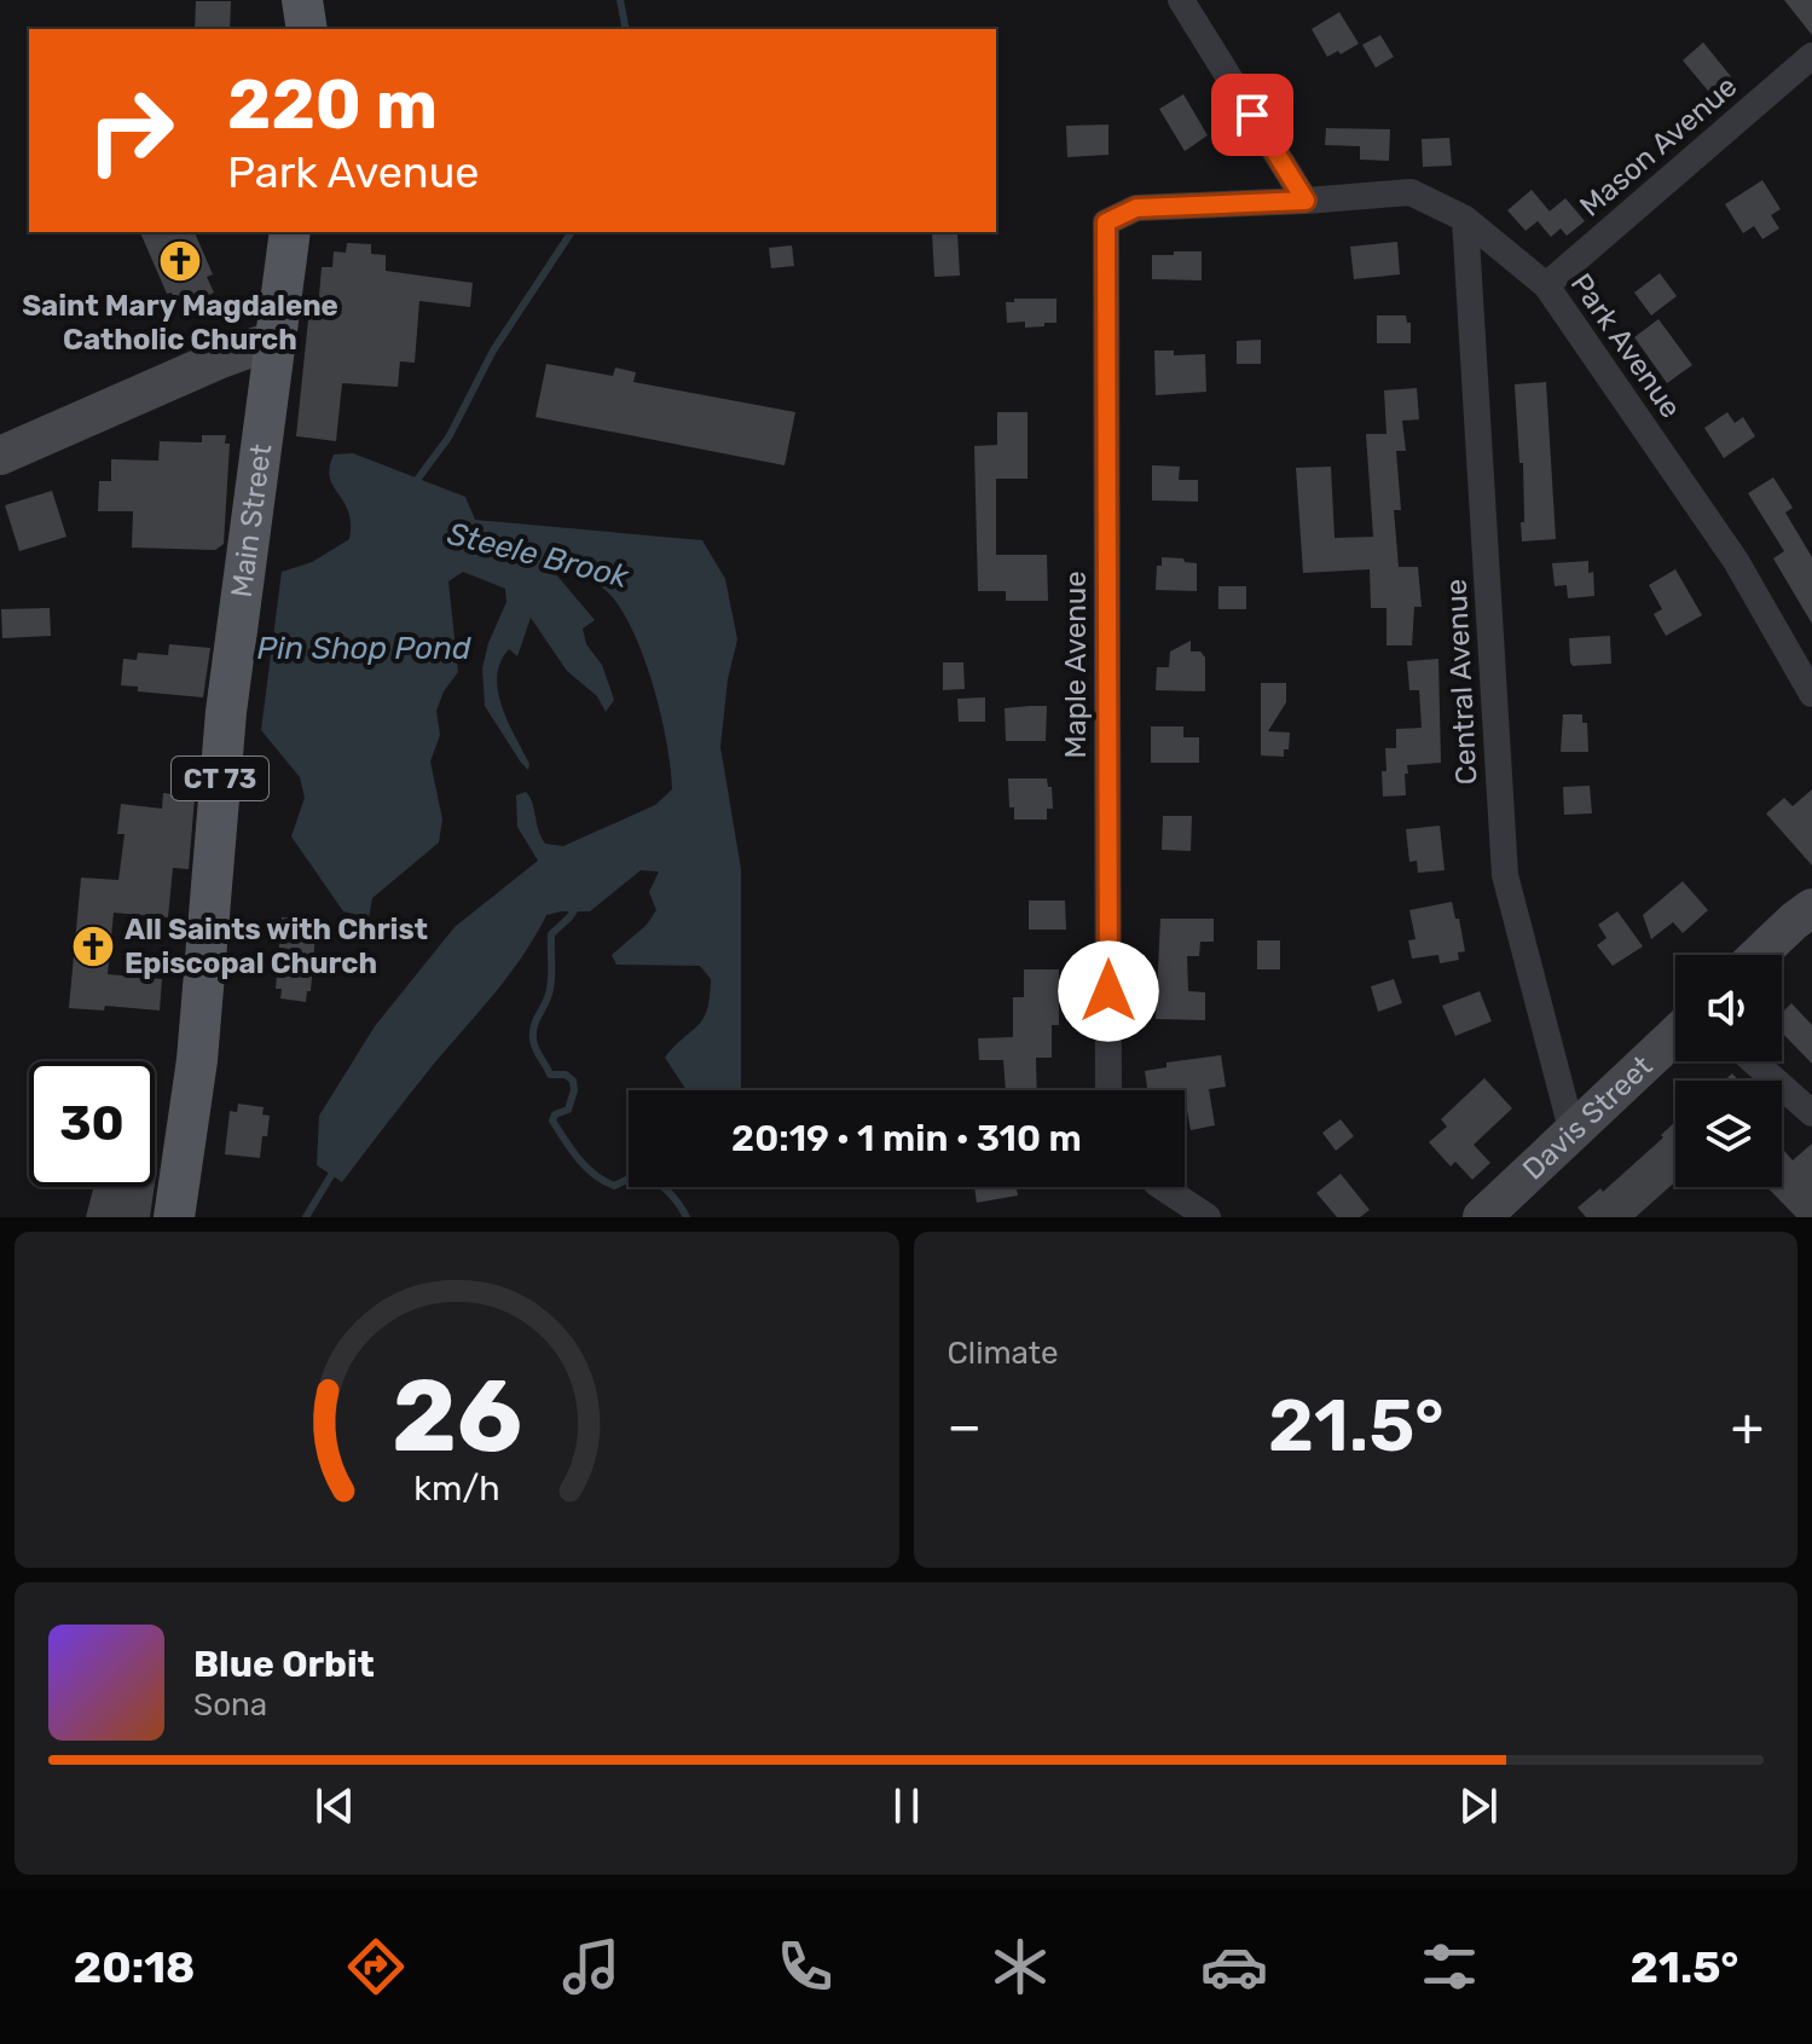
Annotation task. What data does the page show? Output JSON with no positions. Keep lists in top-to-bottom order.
{
  "streets": {
    "main road": ["Main Street", "CT 73", "Davis Street"],
    "street": [
      "Mason Avenue",
      "Park Avenue",
      "Maple Avenue",
      "Central Avenue"
    ]
  },
  "crossings": [
    ["Mason Avenue", "Park Avenue"],
    ["Park Avenue", "Maple Avenue"],
    ["Park Avenue", "Central Avenue"],
    ["Central Avenue", "Davis Street"]
  ],
  "water": ["Steele Brook", "Pin Shop Pond"],
  "places": {
    "church": ["Saint Mary Magdalene Catholic Church", "All Saints with Christ Episcopal Church"]
  },
  "page": {
    "turn": ["220 m", "Park Avenue"],
    "limit": "30",
    "trip": "20:19 · 1 min · 310 m",
    "tile": "Climate",
    "heat": ["−", "21.5°", "+"],
    "song": ["Blue Orbit", "Sona"],
    "tabs": ["20:18", "21.5°"],
    "gauge": ["26", "km/h"]
  }
}
